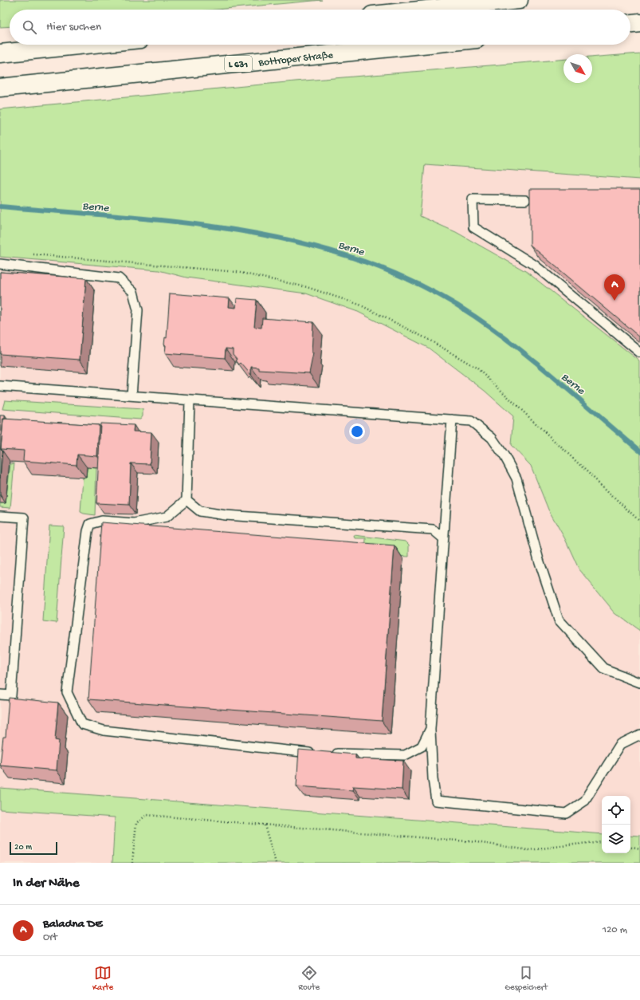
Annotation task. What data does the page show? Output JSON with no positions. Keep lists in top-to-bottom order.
{
  "streets": {
    "main road": ["Bottroper Straße", "L 631"]
  },
  "water": ["Berne"],
  "scale_bar": "20 m",
  "north": "bottom right",
  "page": {
    "search": "Hier suchen",
    "pins": "A",
    "scale": "20 m",
    "heading": "In der Nähe",
    "list": [
      {
        "mark": "A",
        "name": "Baladna DE",
        "note": "Ort",
        "value": "120 m"
      }
    ],
    "nav": ["Karte", "Route", "Gespeichert"]
  }
}
